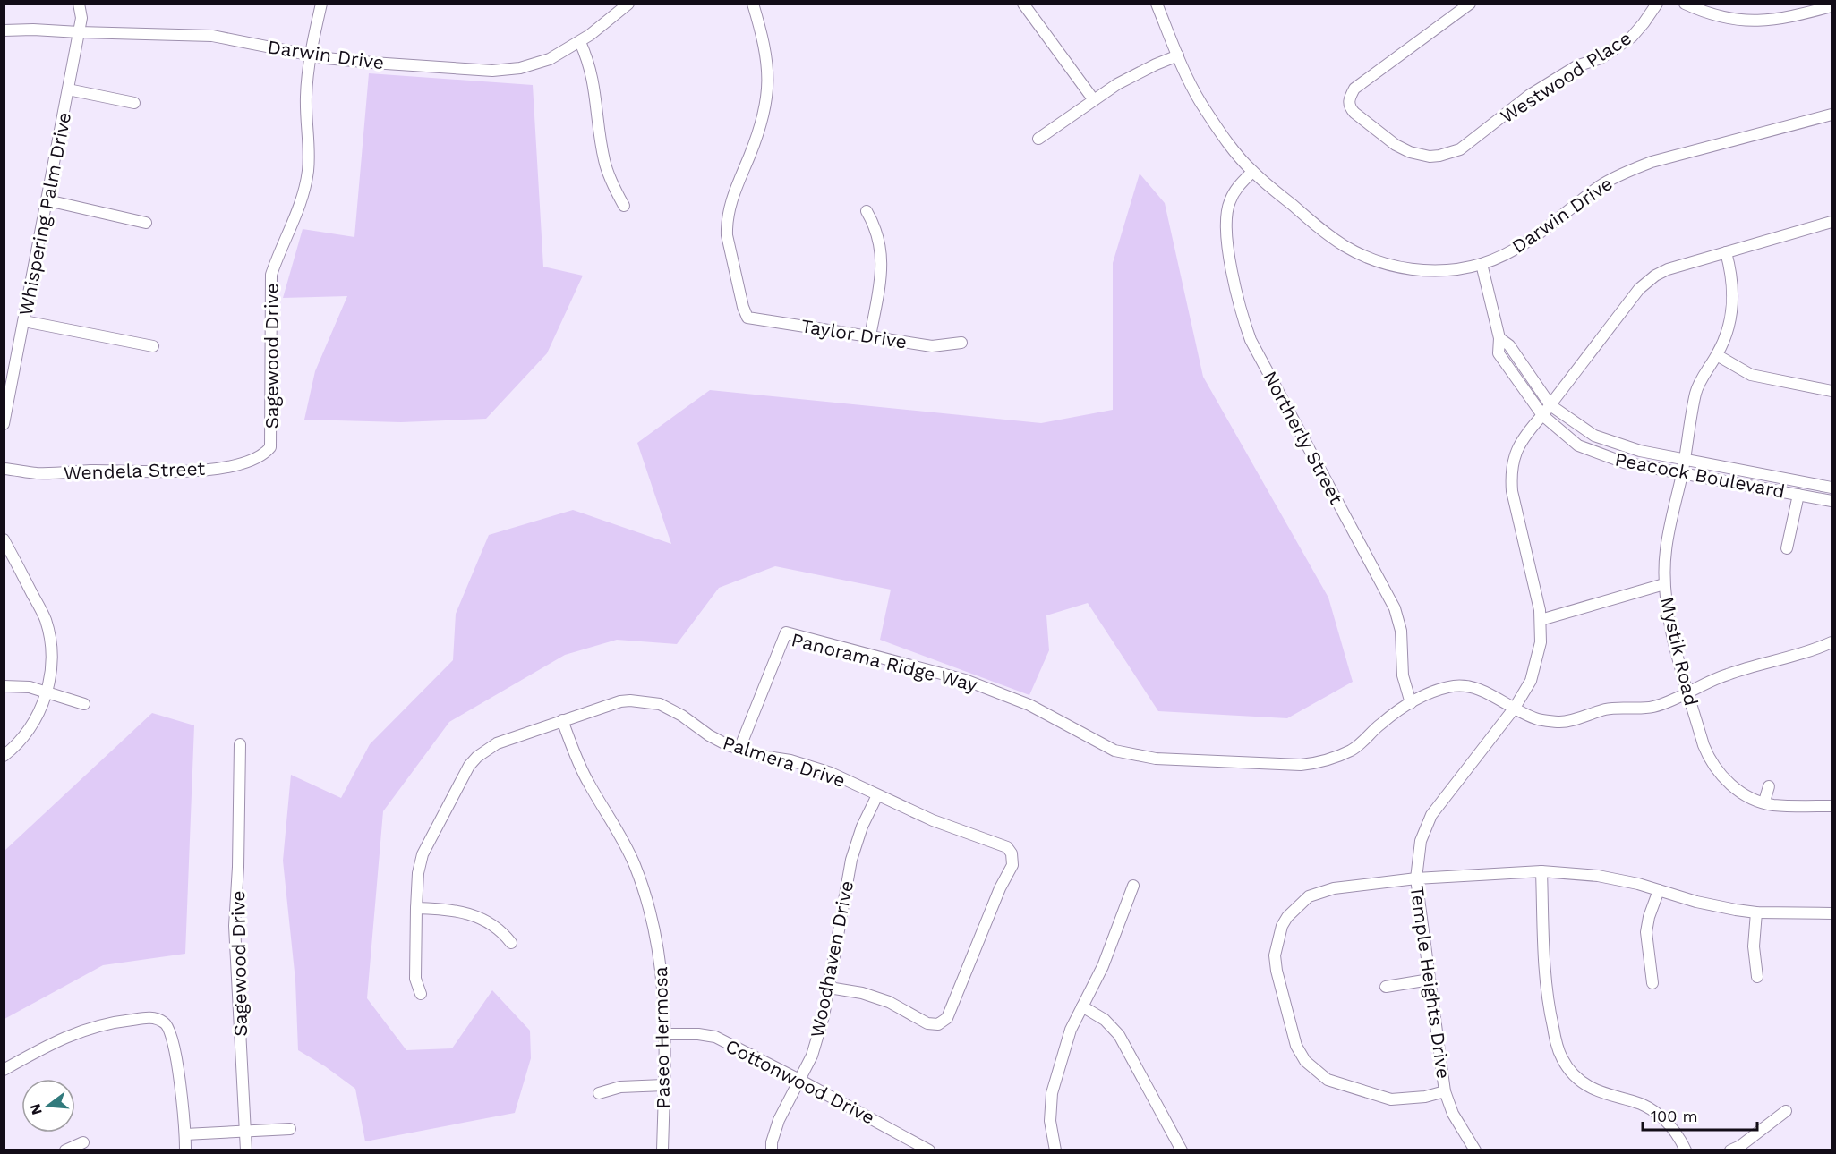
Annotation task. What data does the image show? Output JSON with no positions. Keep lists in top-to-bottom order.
{
  "streets": {
    "street": [
      "Darwin Drive",
      "Westwood Place",
      "Whispering Palm Drive",
      "Taylor Drive",
      "Sagewood Drive",
      "Northerly Street",
      "Wendela Street",
      "Peacock Boulevard",
      "Mystik Road",
      "Panorama Ridge Way",
      "Palmera Drive",
      "Woodhaven Drive",
      "Temple Heights Drive",
      "Paseo Hermosa",
      "Cottonwood Drive"
    ]
  },
  "crossings": [
    ["Darwin Drive", "Whispering Palm Drive"],
    ["Darwin Drive", "Sagewood Drive"],
    ["Darwin Drive", "Northerly Street"],
    ["Darwin Drive", "Peacock Boulevard"],
    ["Sagewood Drive", "Wendela Street"],
    ["Northerly Street", "Panorama Ridge Way"],
    ["Peacock Boulevard", "Mystik Road"],
    ["Peacock Boulevard", "Temple Heights Drive"],
    ["Mystik Road", "Temple Heights Drive"],
    ["Panorama Ridge Way", "Palmera Drive"],
    ["Palmera Drive", "Woodhaven Drive"],
    ["Palmera Drive", "Paseo Hermosa"],
    ["Woodhaven Drive", "Cottonwood Drive"],
    ["Paseo Hermosa", "Cottonwood Drive"]
  ],
  "scale_bar": "100 m",
  "north": "left"
}
